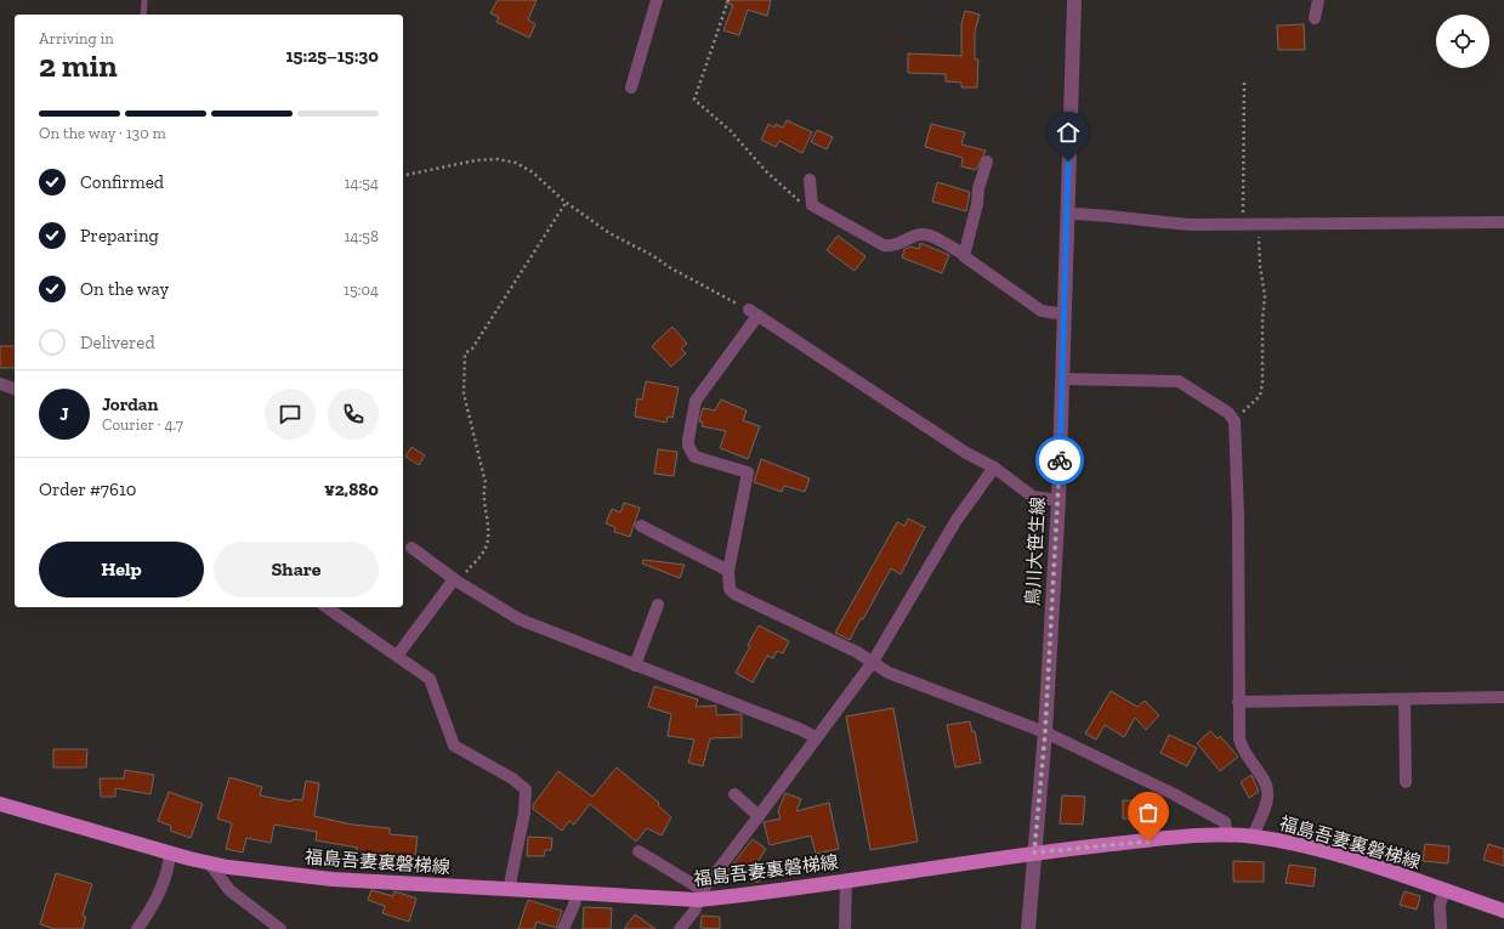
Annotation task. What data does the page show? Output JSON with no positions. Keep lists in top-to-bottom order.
{
  "streets": {
    "main road": ["福島吾妻裏磐梯線"],
    "street": ["鳥川大笹生線"]
  },
  "crossings": [
    ["鳥川大笹生線", "福島吾妻裏磐梯線"]
  ],
  "page": {
    "heading": ["2 min", "Arriving in", "15:25–15:30"],
    "panel": [
      "Jordan",
      "Courier · 4.7",
      "Order #7610",
      "¥2,880"
    ],
    "bar": "On the way · 130 m",
    "list": [
      ["Confirmed", "14:54"],
      ["Preparing", "14:58"],
      ["On the way", "15:04"],
      "Delivered"
    ],
    "round": "J",
    "buttons": ["Help", "Share"]
  }
}
